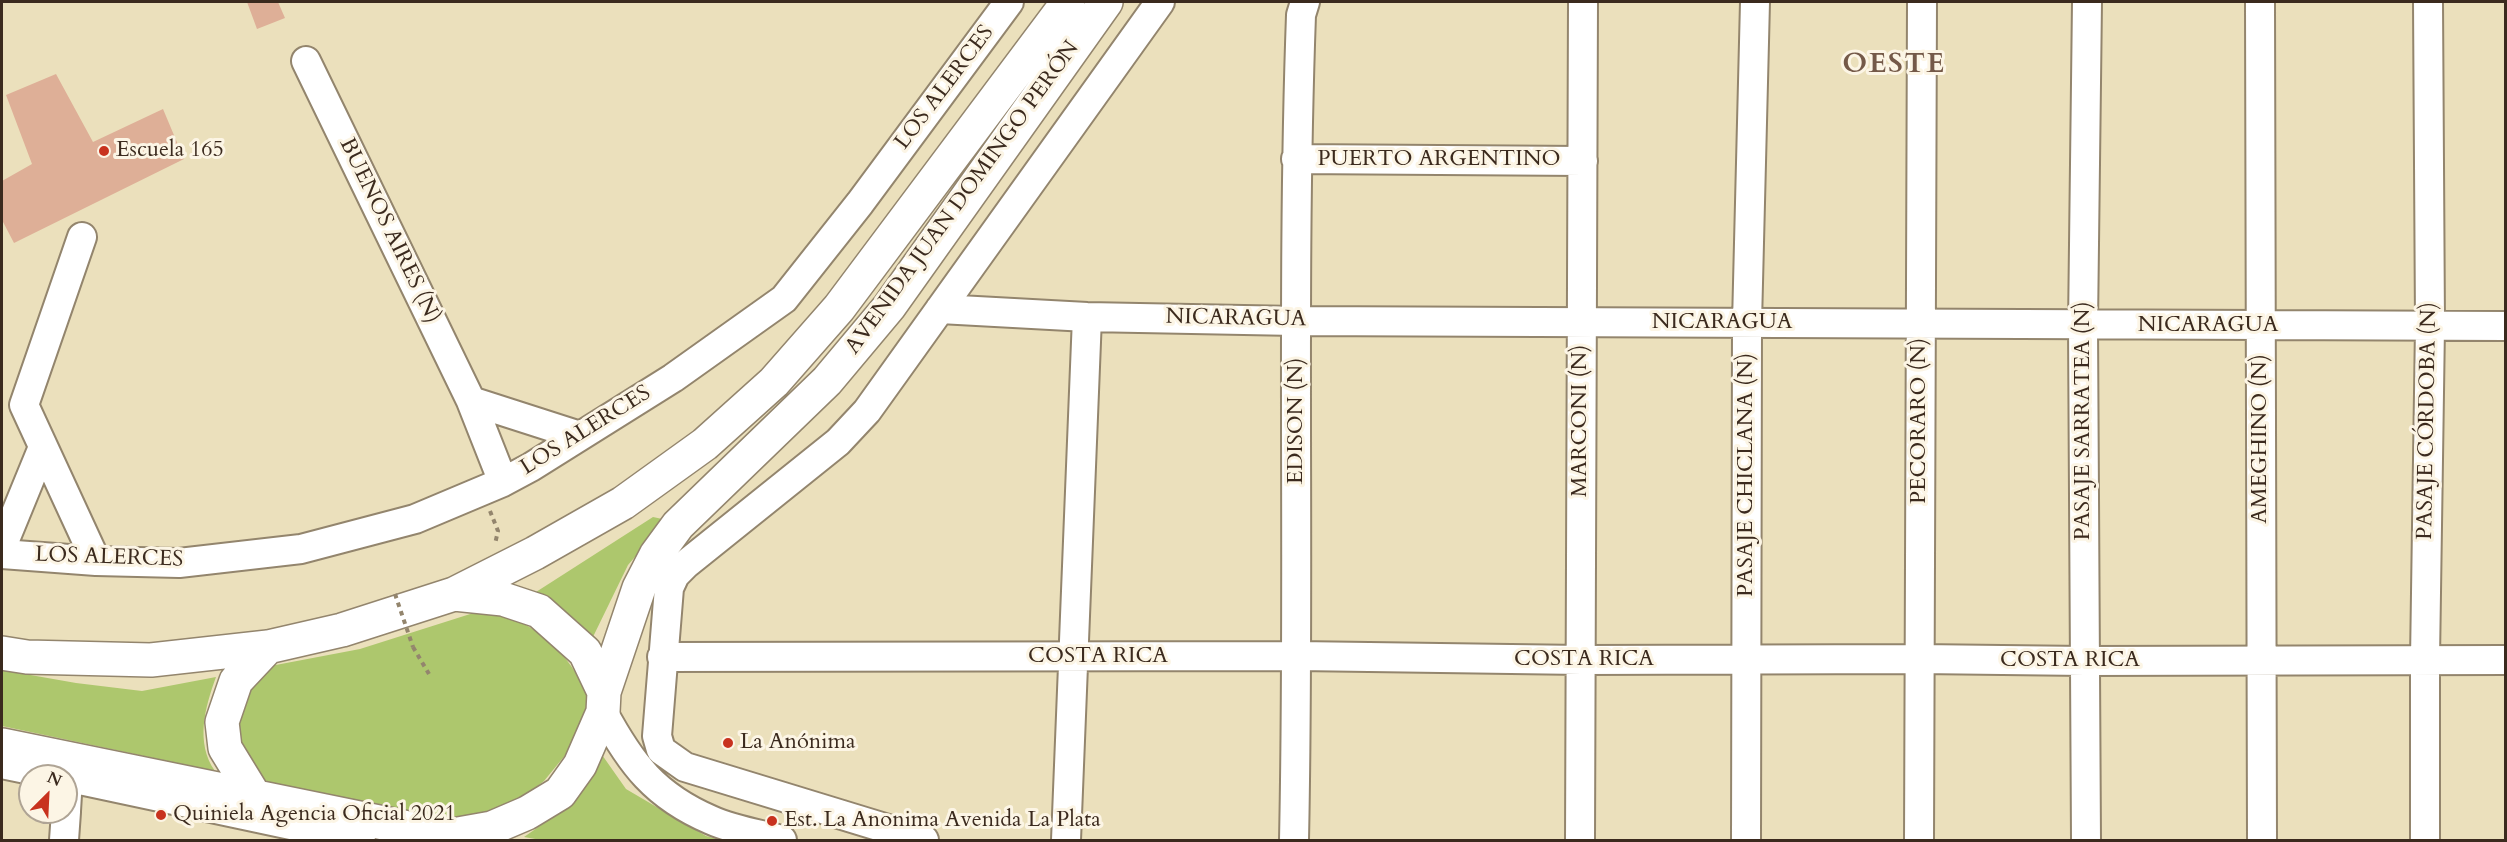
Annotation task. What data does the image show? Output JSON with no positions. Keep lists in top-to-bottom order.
{
  "streets": {
    "highway": ["AVENIDA JUAN DOMINGO PERÓN"],
    "street": [
      "LOS ALERCES",
      "PUERTO ARGENTINO",
      "BUENOS AIRES (N)",
      "NICARAGUA",
      "EDISON (N)",
      "MARCONI (N)",
      "PECORARO (N)",
      "PASAJE SARRATEA (N)",
      "PASAJE CÓRDOBA (N)",
      "AMEGHINO (N)",
      "PASAJE CHICLANA (N)",
      "COSTA RICA"
    ]
  },
  "crossings": [
    ["LOS ALERCES", "BUENOS AIRES (N)"],
    ["PUERTO ARGENTINO", "EDISON (N)"],
    ["PUERTO ARGENTINO", "MARCONI (N)"],
    ["AVENIDA JUAN DOMINGO PERÓN", "NICARAGUA"],
    ["AVENIDA JUAN DOMINGO PERÓN", "COSTA RICA"],
    ["NICARAGUA", "EDISON (N)"],
    ["NICARAGUA", "MARCONI (N)"],
    ["NICARAGUA", "PECORARO (N)"],
    ["NICARAGUA", "PASAJE SARRATEA (N)"],
    ["NICARAGUA", "PASAJE CÓRDOBA (N)"],
    ["NICARAGUA", "AMEGHINO (N)"],
    ["NICARAGUA", "PASAJE CHICLANA (N)"],
    ["EDISON (N)", "COSTA RICA"],
    ["MARCONI (N)", "COSTA RICA"],
    ["PECORARO (N)", "COSTA RICA"],
    ["PASAJE SARRATEA (N)", "COSTA RICA"],
    ["PASAJE CÓRDOBA (N)", "COSTA RICA"],
    ["AMEGHINO (N)", "COSTA RICA"],
    ["PASAJE CHICLANA (N)", "COSTA RICA"]
  ],
  "districts": ["OESTE"],
  "places": [
    "Escuela 165",
    "La Anónima",
    "Quiniela Agencia Oficial 2021",
    "Est. La Anonima Avenida La Plata"
  ],
  "north": "top right"
}
